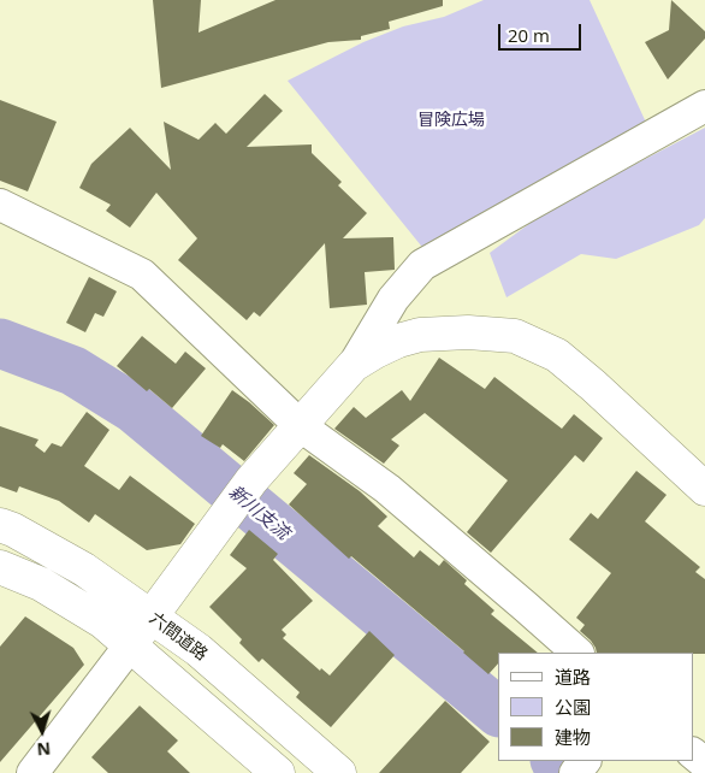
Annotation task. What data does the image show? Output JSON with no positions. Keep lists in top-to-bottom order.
{
  "streets": {
    "street": ["六間道路"]
  },
  "water": ["新川支流"],
  "parks": ["冒険広場"],
  "legend": ["道路", "公園", "建物"],
  "scale_bar": "20 m",
  "north": "bottom"
}
